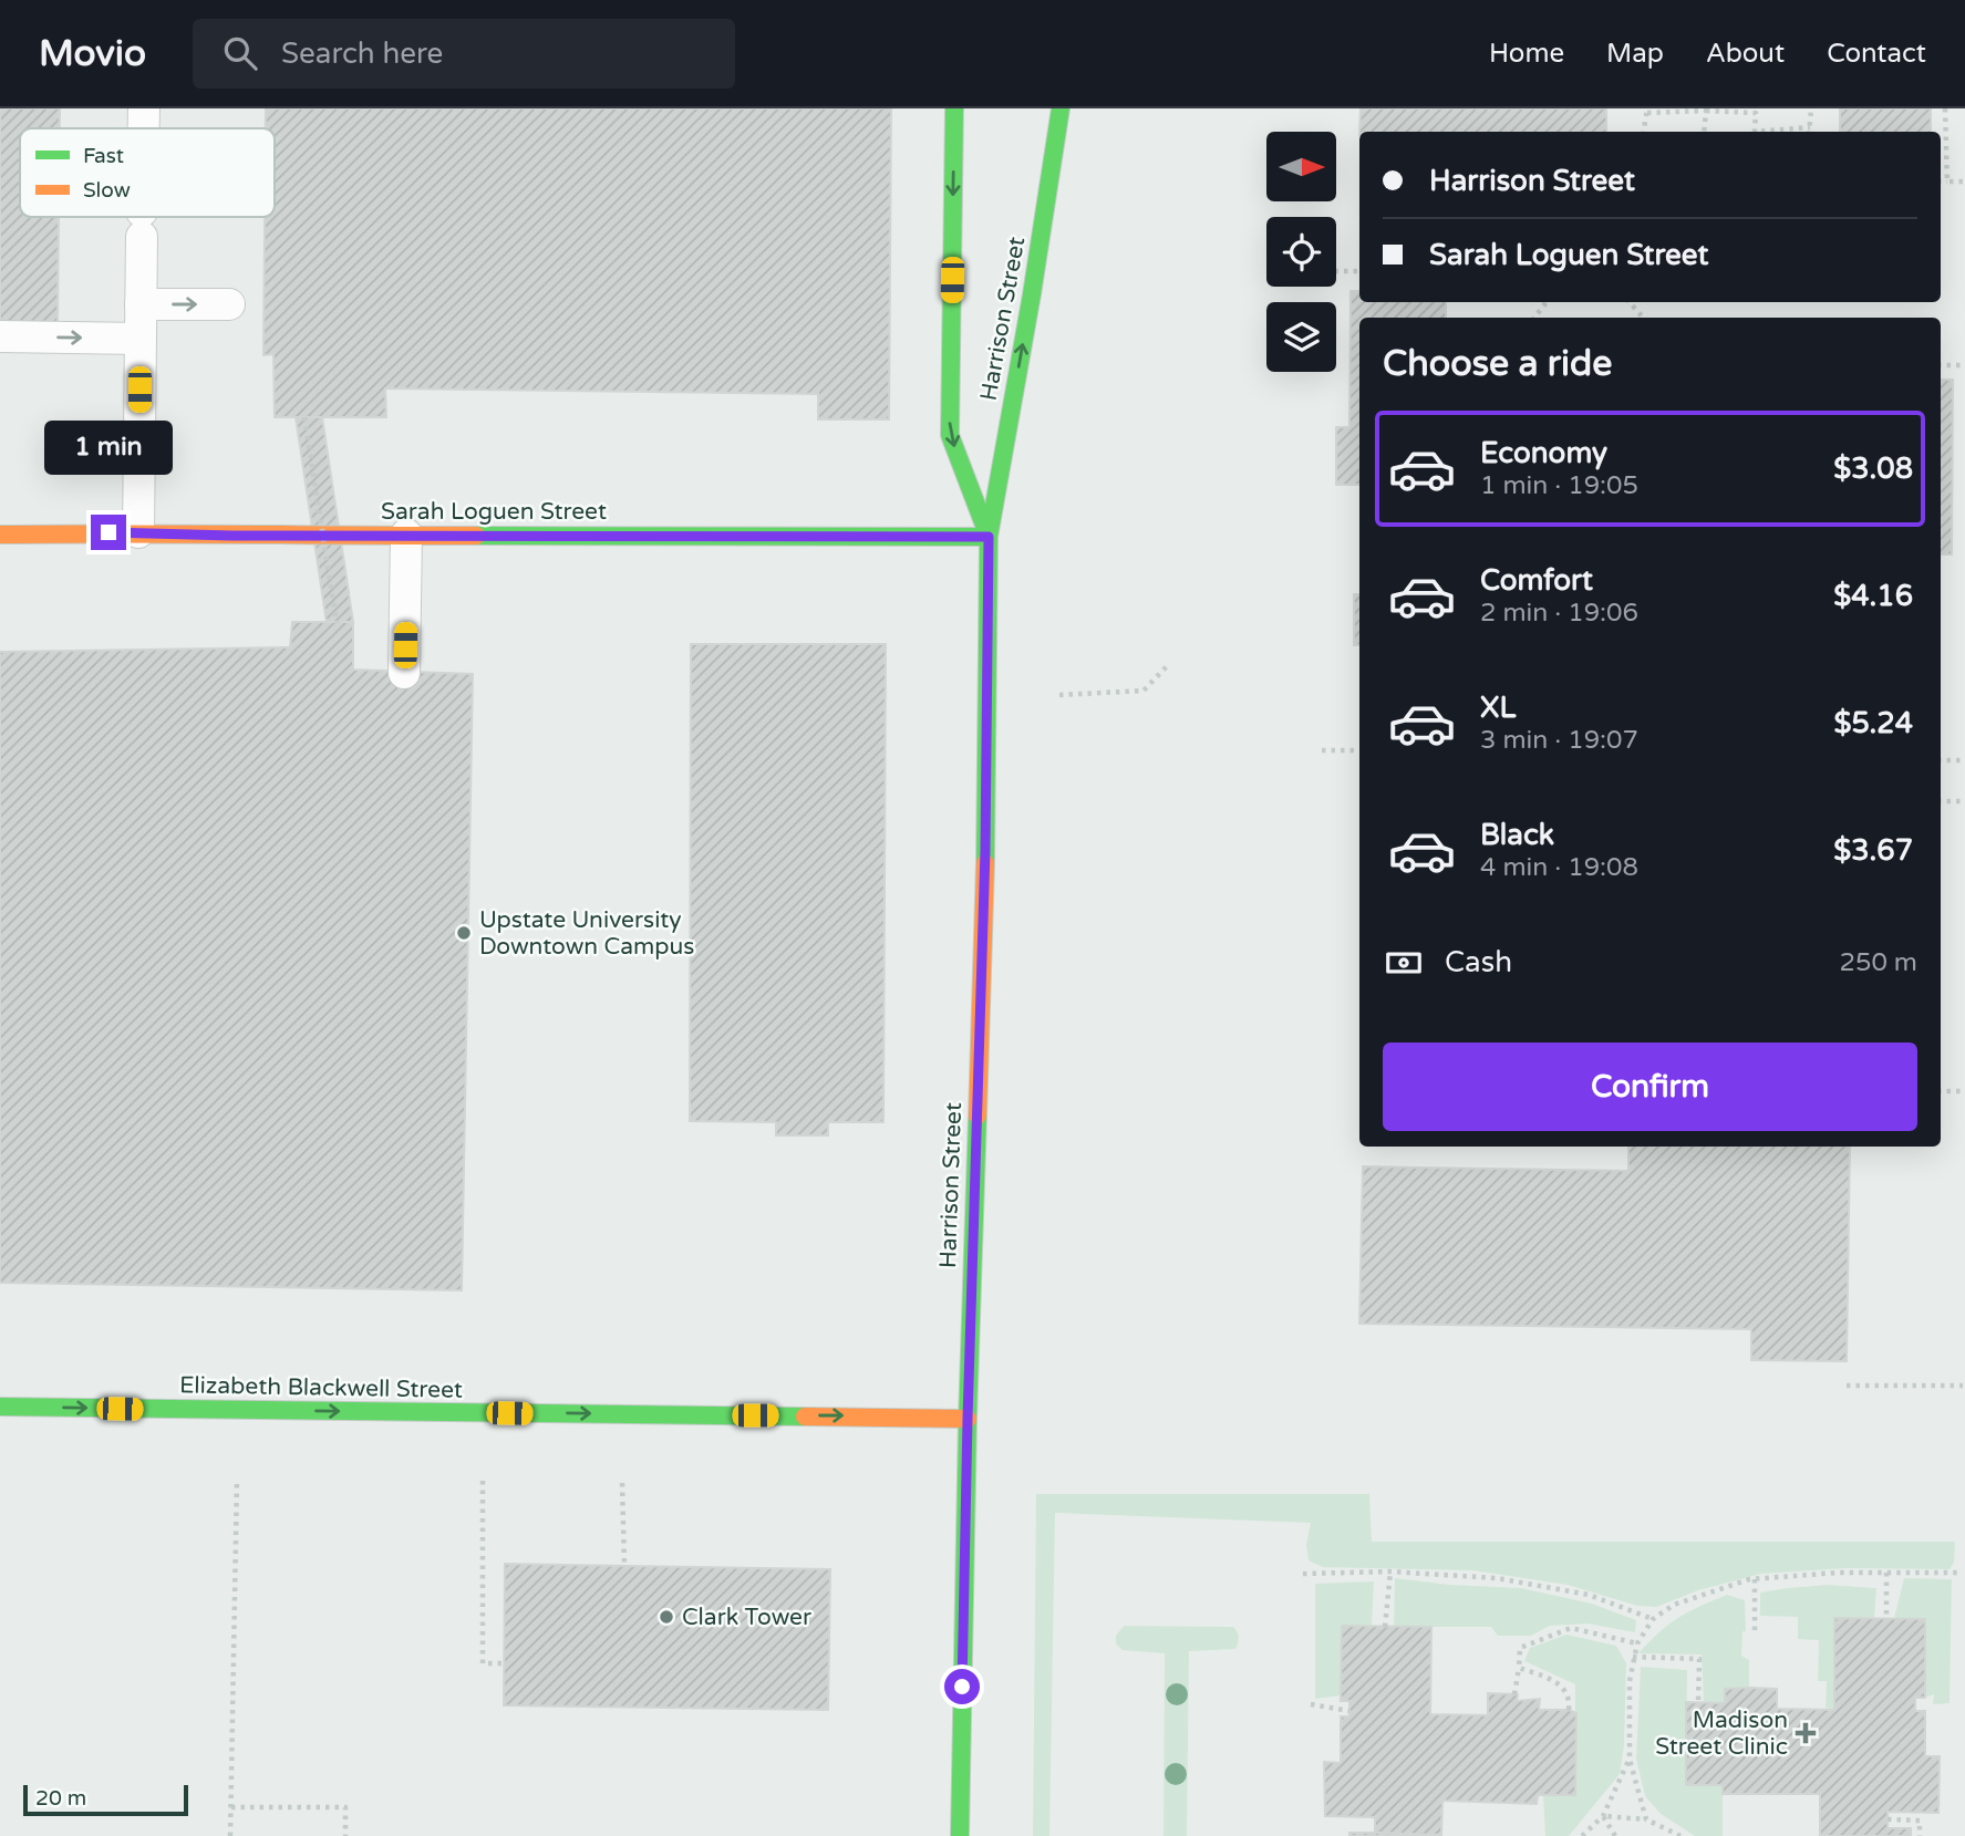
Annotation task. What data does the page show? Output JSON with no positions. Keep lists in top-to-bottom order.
{
  "streets": {
    "street": ["Harrison Street", "Sarah Loguen Street", "Elizabeth Blackwell Street"]
  },
  "crossings": [
    ["Harrison Street", "Sarah Loguen Street"],
    ["Harrison Street", "Elizabeth Blackwell Street"]
  ],
  "one_way": ["Elizabeth Blackwell Street"],
  "places": {
    "other": ["Upstate University Downtown Campus", "Clark Tower"],
    "health": ["Madison Street Clinic"]
  },
  "legend": ["Fast", "Slow"],
  "scale_bar": "20 m",
  "north": "right",
  "page": {
    "header": "Movio",
    "search": "Search here",
    "nav": [
      "Home",
      "Map",
      "About",
      "Contact"
    ],
    "banner": ["Harrison Street", "Sarah Loguen Street"],
    "heading": "Choose a ride",
    "list": [
      {
        "name": "Economy",
        "note": "1 min · 19:05",
        "value": "$3.08"
      },
      {
        "name": "Comfort",
        "note": "2 min · 19:06",
        "value": "$4.16"
      },
      {
        "name": "XL",
        "note": "3 min · 19:07",
        "value": "$5.24"
      },
      {
        "name": "Black",
        "note": "4 min · 19:08",
        "value": "$3.67"
      }
    ],
    "bubble": "1 min",
    "pay": ["Cash", "250 m"],
    "buttons": "Confirm",
    "scale": "20 m"
  }
}
